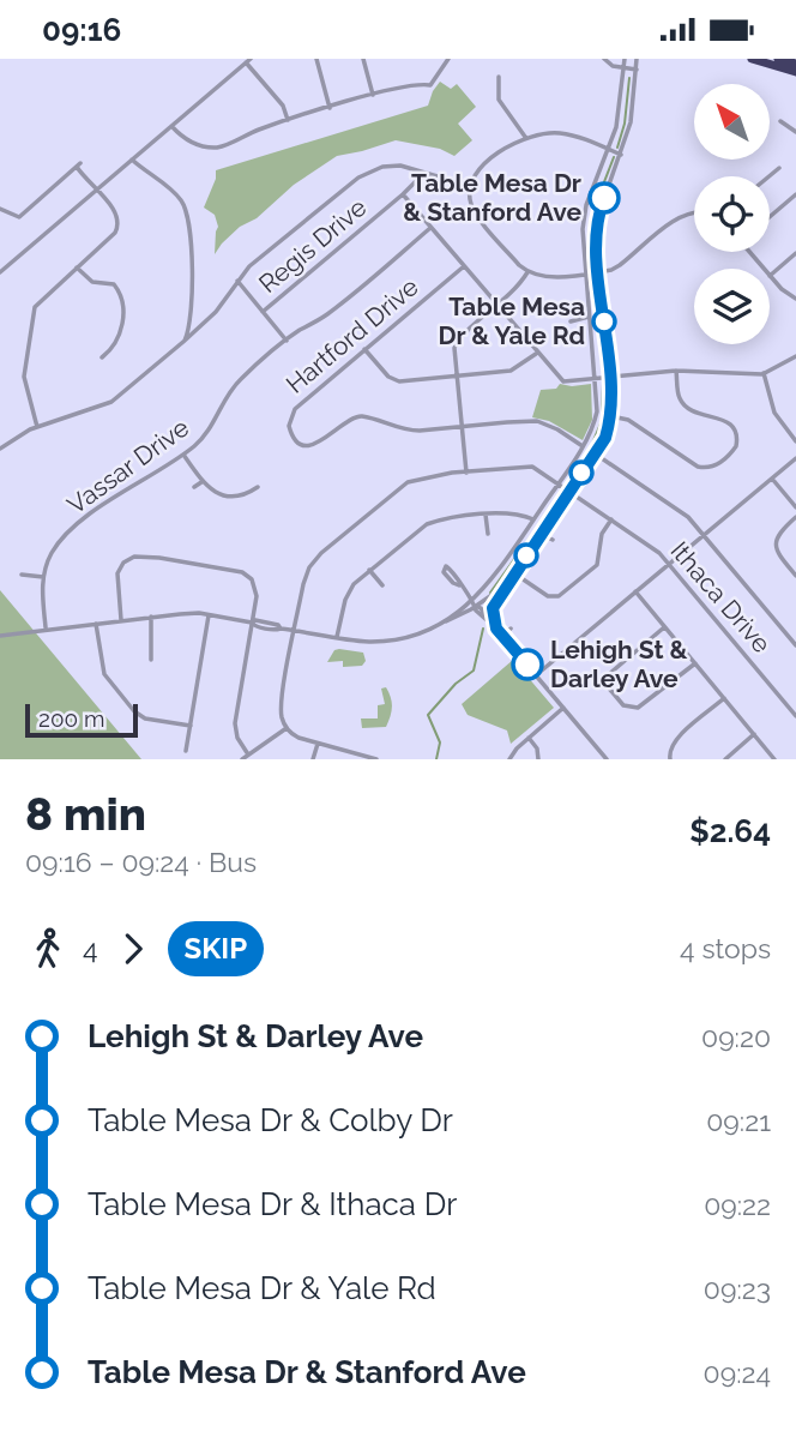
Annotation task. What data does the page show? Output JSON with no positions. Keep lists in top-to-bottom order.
{
  "streets": {
    "street": [
      "Regis Drive",
      "Hartford Drive",
      "Vassar Drive",
      "Ithaca Drive"
    ]
  },
  "places": ["Table Mesa Dr & Stanford Ave", "Table Mesa Dr & Yale Rd", "Lehigh St & Darley Ave"],
  "lines": ["bus line SKIP"],
  "scale_bar": "200 m",
  "north": "top left",
  "page": {
    "status": "09:16",
    "scale": "200 m",
    "heading": ["8 min", "09:16 – 09:24 · Bus", "$2.64"],
    "legs": ["4", "SKIP", "4 stops"],
    "list": [
      {
        "name": "Lehigh St & Darley Ave",
        "value": "09:20"
      },
      {
        "name": "Table Mesa Dr & Colby Dr",
        "value": "09:21"
      },
      {
        "name": "Table Mesa Dr & Ithaca Dr",
        "value": "09:22"
      },
      {
        "name": "Table Mesa Dr & Yale Rd",
        "value": "09:23"
      },
      {
        "name": "Table Mesa Dr & Stanford Ave",
        "value": "09:24"
      }
    ]
  }
}
